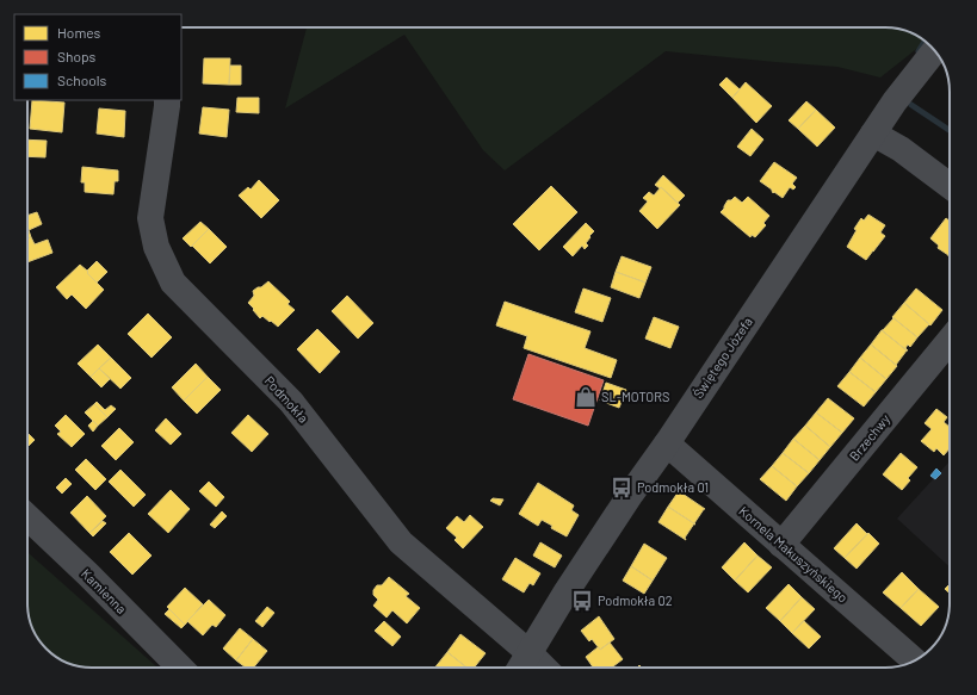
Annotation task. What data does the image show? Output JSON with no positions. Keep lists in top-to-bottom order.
{
  "streets": {
    "street": [
      "Świętego Józefa",
      "Podmokła",
      "Brzechwy",
      "Kornela Makuszyńskiego",
      "Kamienna"
    ]
  },
  "crossings": [
    ["Świętego Józefa", "Podmokła"],
    ["Świętego Józefa", "Kornela Makuszyńskiego"],
    ["Brzechwy", "Kornela Makuszyńskiego"]
  ],
  "places": {
    "shop": ["SL-MOTORS"],
    "bus stop": ["Podmokła 01", "Podmokła 02"]
  },
  "legend": ["Homes", "Shops", "Schools"]
}
